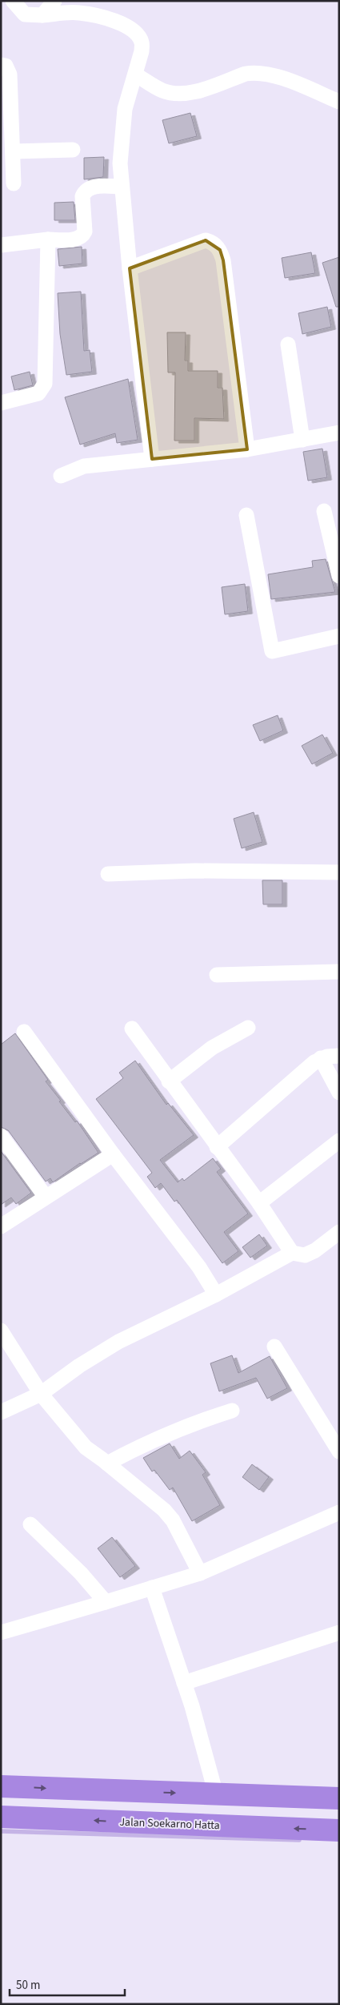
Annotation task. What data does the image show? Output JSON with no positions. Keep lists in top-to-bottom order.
{
  "streets": {
    "highway": ["Jalan Soekarno Hatta"]
  },
  "scale_bar": "50 m"
}
